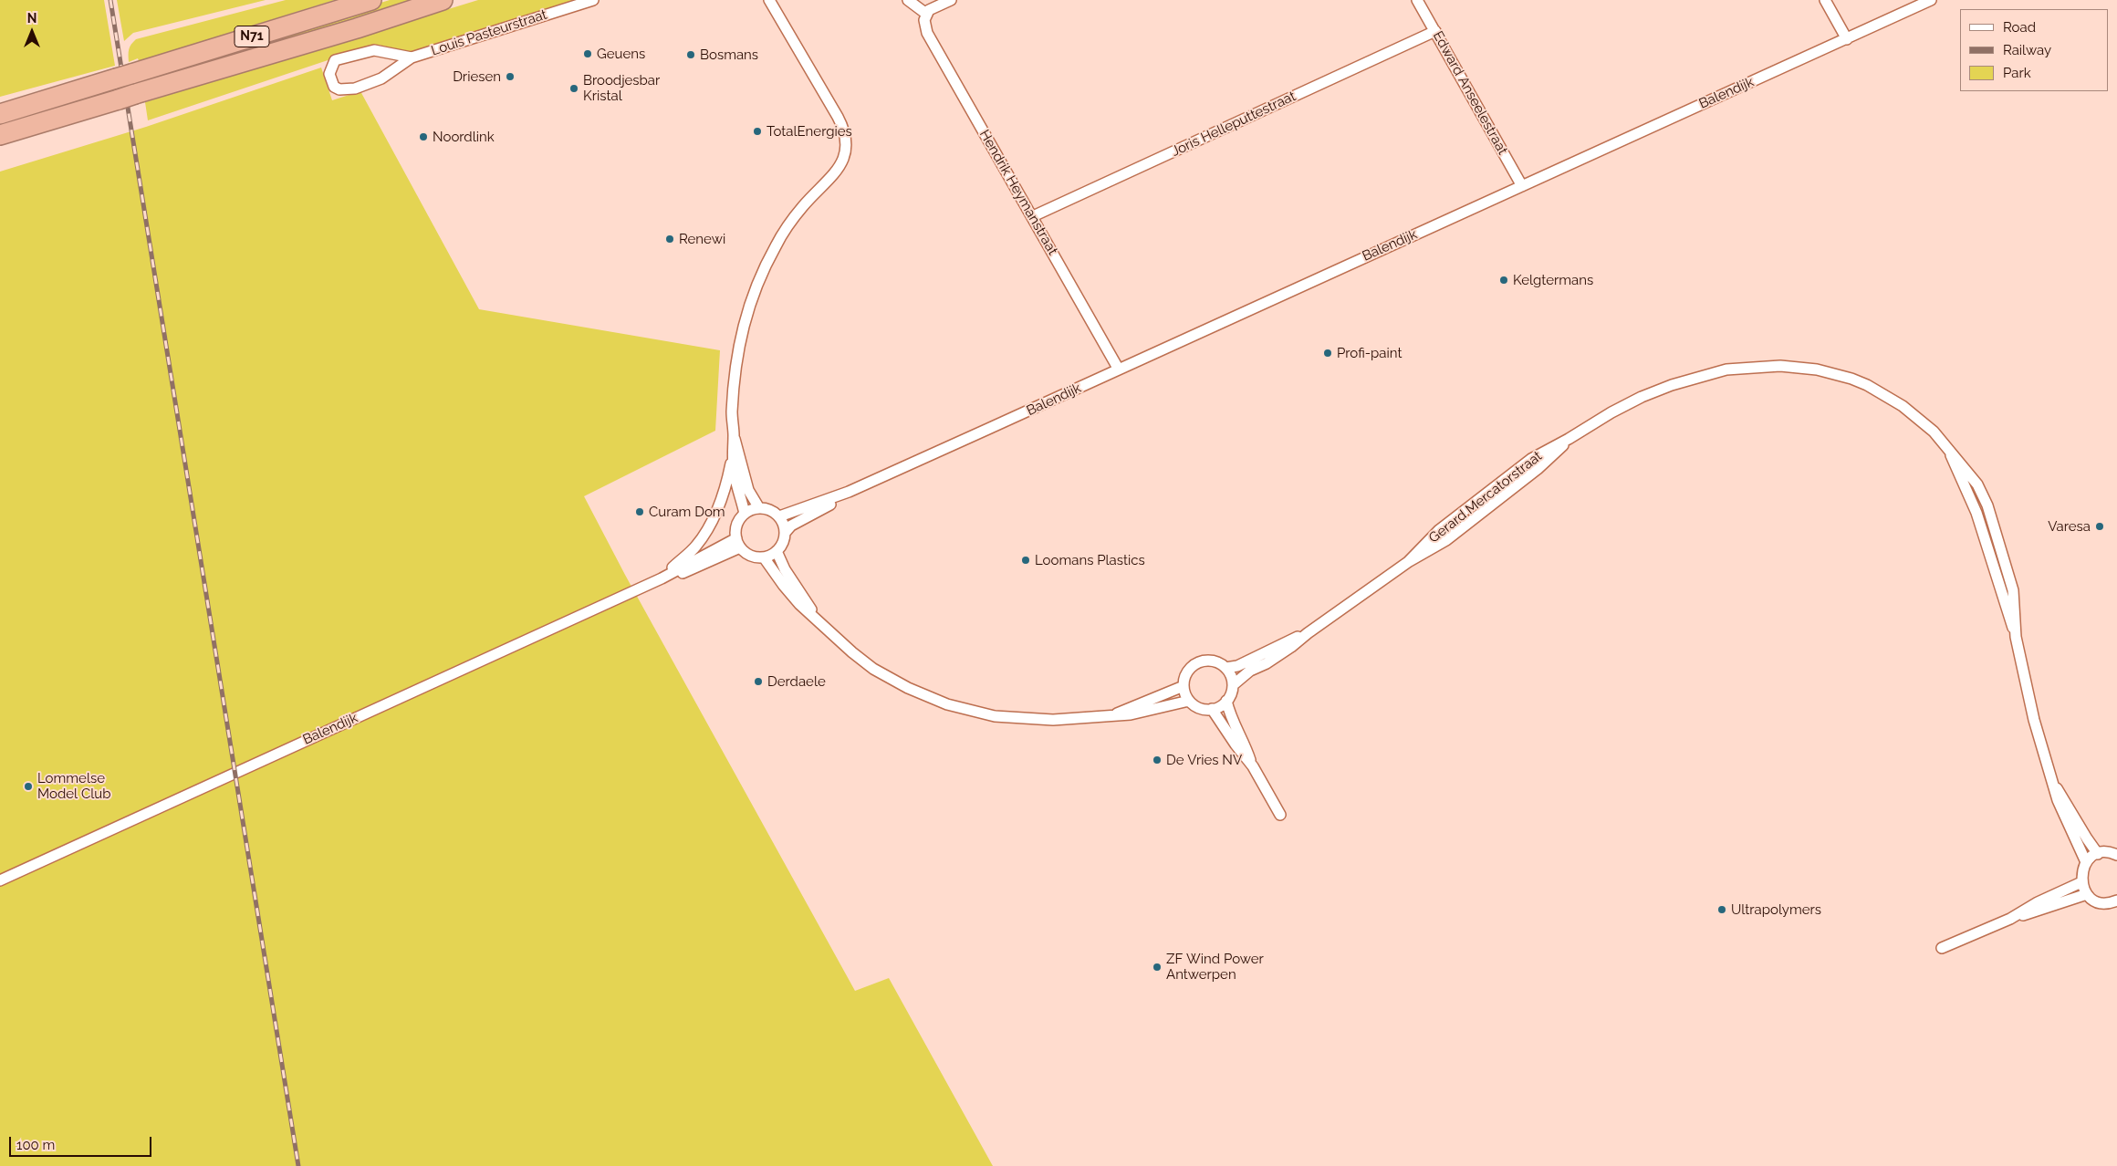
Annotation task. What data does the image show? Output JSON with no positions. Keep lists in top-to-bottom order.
{
  "streets": {
    "highway": ["N71"],
    "street": [
      "Louis Pasteurstraat",
      "Edward Anseelestraat",
      "Balendijk",
      "Joris Helleputtestraat",
      "Hendrik Heymanstraat",
      "Gerard Mercatorstraat"
    ]
  },
  "crossings": [
    ["Edward Anseelestraat", "Balendijk"],
    ["Edward Anseelestraat", "Joris Helleputtestraat"],
    ["Balendijk", "Hendrik Heymanstraat"],
    ["Joris Helleputtestraat", "Hendrik Heymanstraat"]
  ],
  "places": [
    "Geuens",
    "Bosmans",
    "Driesen",
    "Broodjesbar Kristal",
    "TotalEnergies",
    "Noordlink",
    "Renewi",
    "Kelgtermans",
    "Profi-paint",
    "Curam Dom",
    "Varesa",
    "Loomans Plastics",
    "Derdaele",
    "De Vries NV",
    "Lommelse Model Club",
    "Ultrapolymers",
    "ZF Wind Power Antwerpen"
  ],
  "legend": ["Road", "Railway", "Park"],
  "scale_bar": "100 m",
  "north": "top"
}
